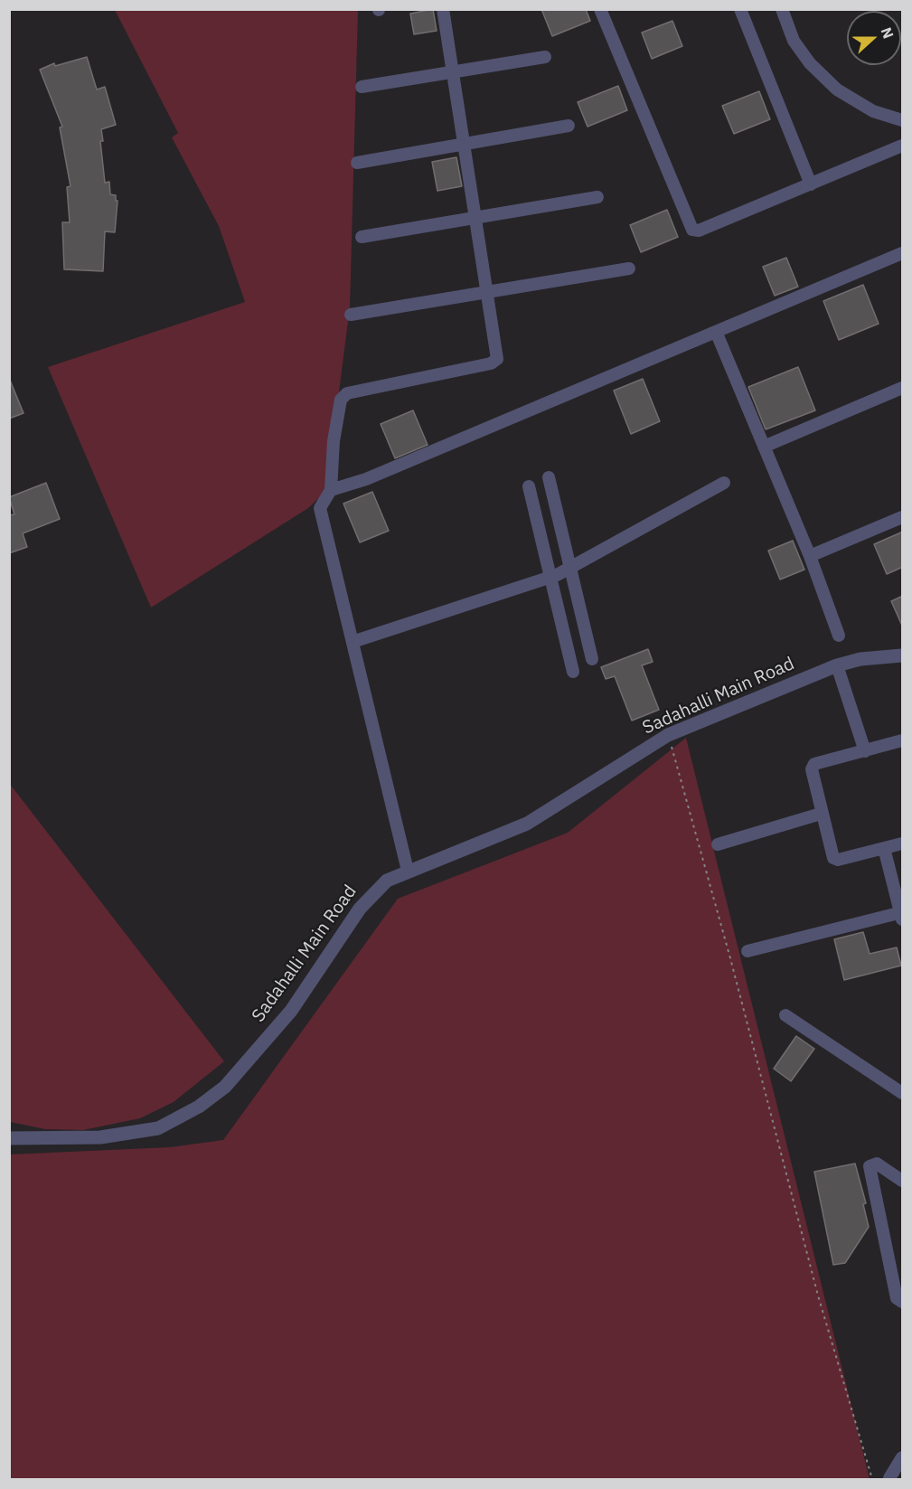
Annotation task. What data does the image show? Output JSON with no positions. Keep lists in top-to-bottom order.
{
  "streets": {
    "street": ["Sadahalli Main Road"]
  },
  "north": "right"
}
